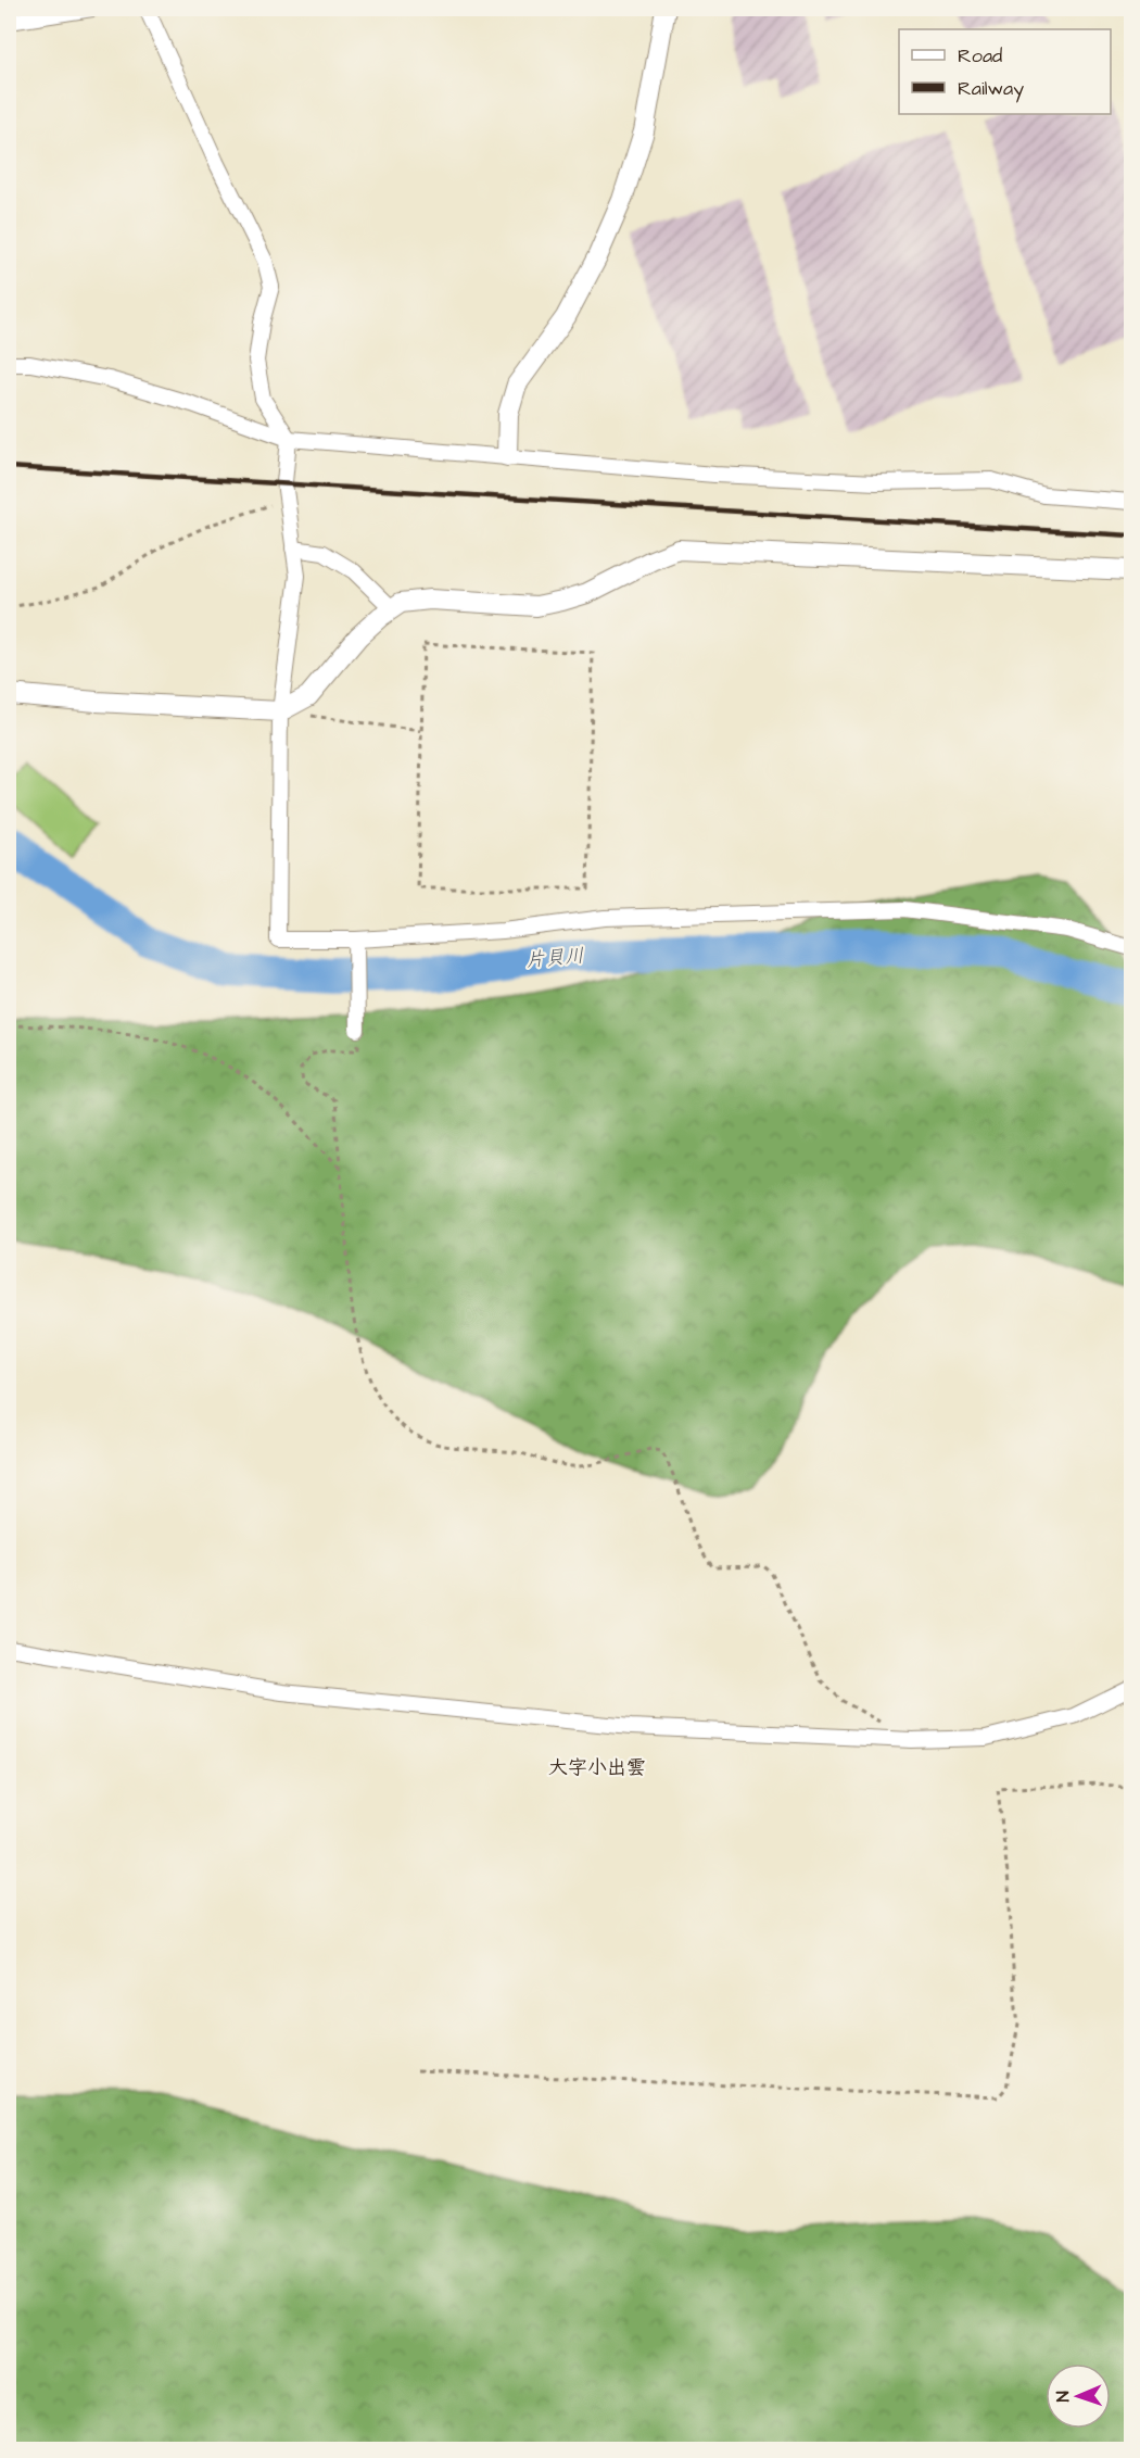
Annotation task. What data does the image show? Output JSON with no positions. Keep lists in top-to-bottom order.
{
  "districts": ["大字小出雲"],
  "water": ["片貝川"],
  "legend": ["Road", "Railway"],
  "north": "left"
}
